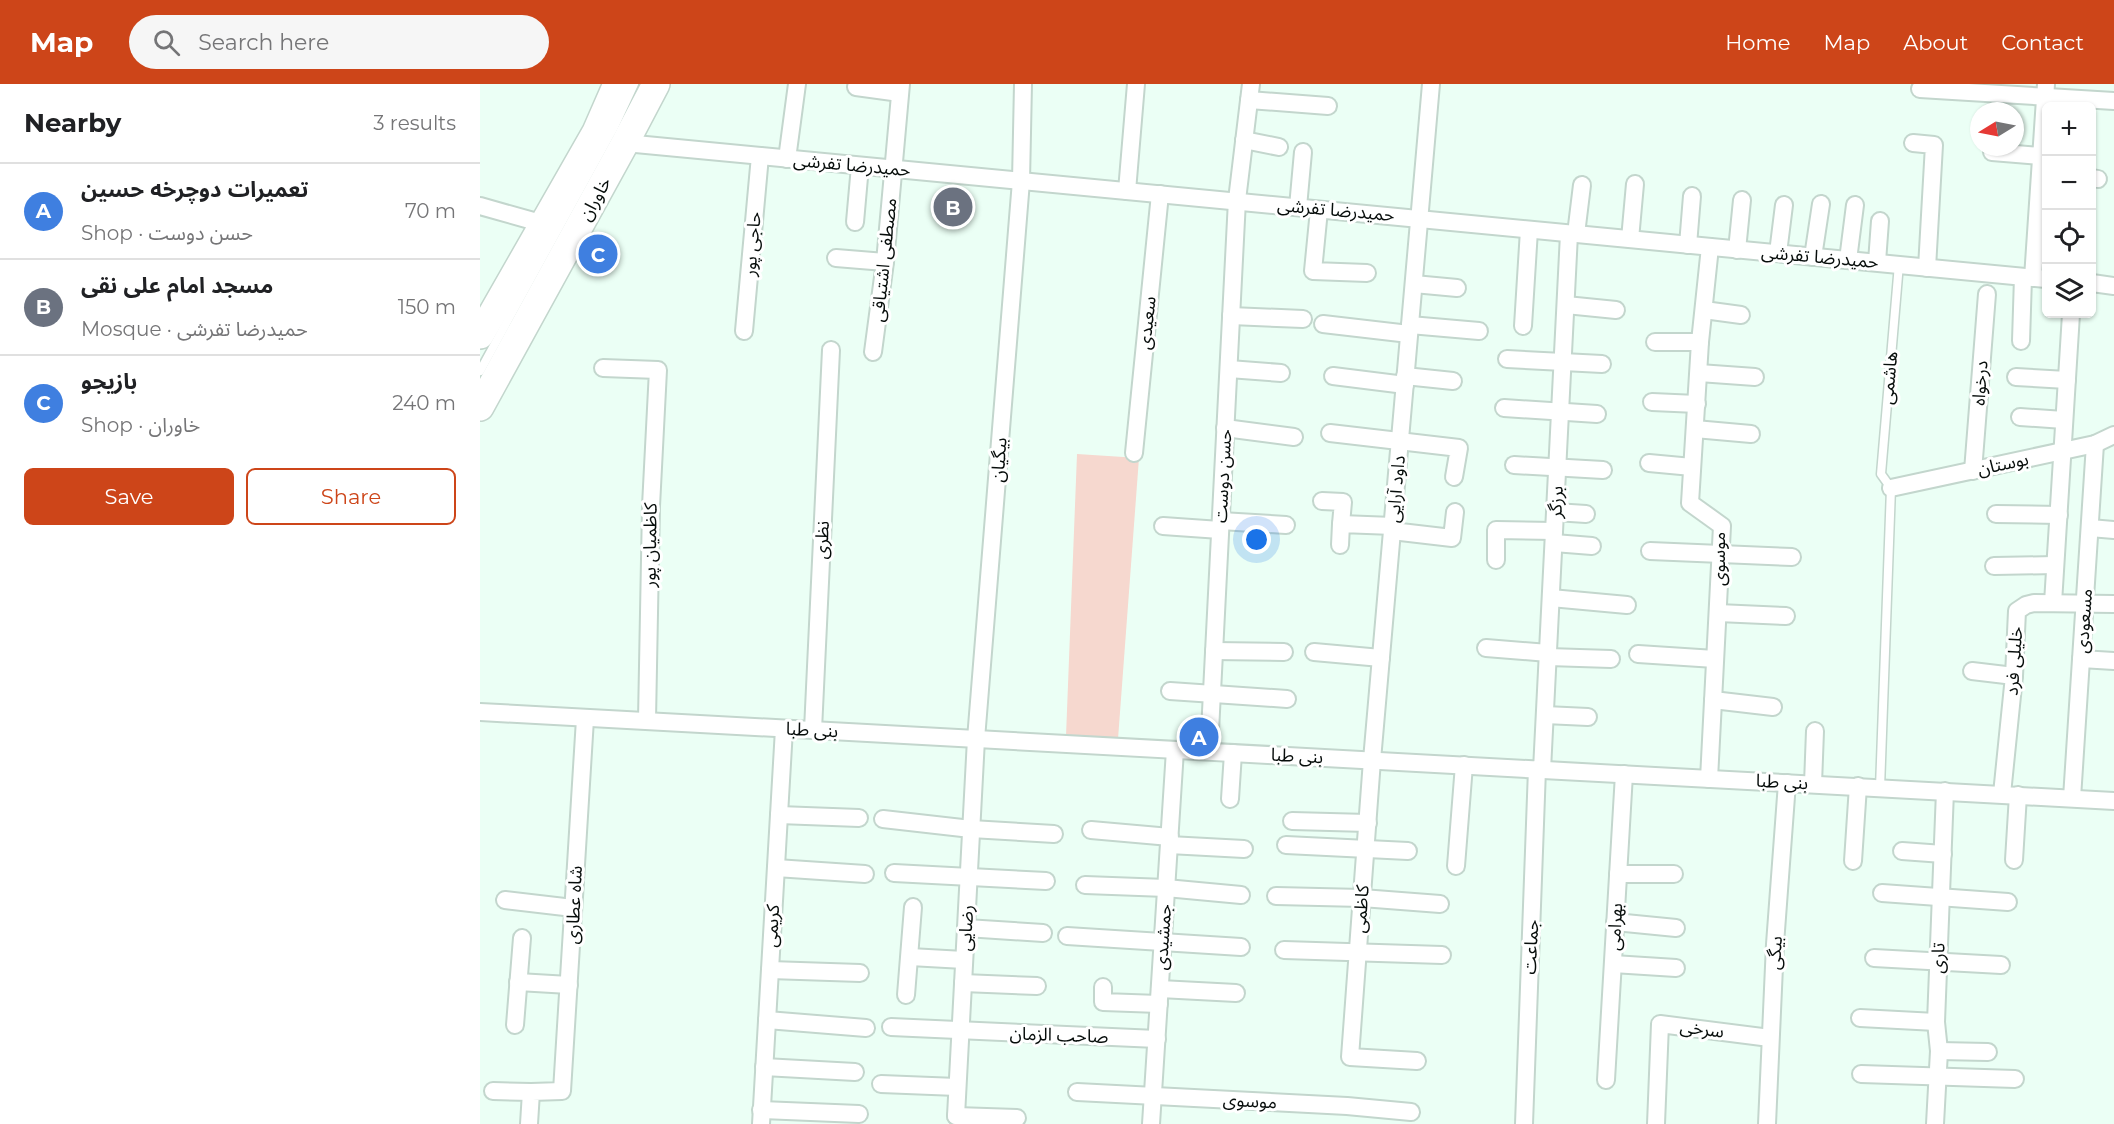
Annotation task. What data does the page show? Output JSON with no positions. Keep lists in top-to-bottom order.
{
  "streets": {
    "main road": ["خاوران"],
    "street": [
      "حمیدرضا تفرشی",
      "حاجی پور",
      "مصطفی اشتیاقی",
      "سعیدی",
      "درخواه",
      "بیگیان",
      "بوستان",
      "حسن دوست",
      "داود آرایی",
      "برزگر",
      "نظری",
      "کاظمیان پور",
      "موسوی",
      "مسعودی",
      "خلیلی فرد",
      "بنی طبا",
      "شاه عطاری",
      "کاظمی",
      "کریمی",
      "بهرامی",
      "رضایی",
      "جمشیدی",
      "جماعت",
      "بیگی",
      "تاری",
      "سرخی",
      "صاحب الزمان"
    ],
    "lane": ["هاشمی"]
  },
  "crossings": [
    ["حمیدرضا تفرشی", "خاوران"],
    ["حمیدرضا تفرشی", "حاجی پور"],
    ["حمیدرضا تفرشی", "مصطفی اشتیاقی"],
    ["حمیدرضا تفرشی", "سعیدی"],
    ["حمیدرضا تفرشی", "هاشمی"],
    ["حمیدرضا تفرشی", "بیگیان"],
    ["حمیدرضا تفرشی", "حسن دوست"],
    ["حمیدرضا تفرشی", "داود آرایی"],
    ["حمیدرضا تفرشی", "برزگر"],
    ["حمیدرضا تفرشی", "موسوی"],
    ["هاشمی", "بوستان"],
    ["درخواه", "بوستان"],
    ["بیگیان", "بنی طبا"],
    ["بیگیان", "رضایی"],
    ["بوستان", "مسعودی"],
    ["حسن دوست", "بنی طبا"],
    ["داود آرایی", "بنی طبا"],
    ["داود آرایی", "کاظمی"],
    ["برزگر", "بنی طبا"],
    ["برزگر", "جماعت"],
    ["نظری", "بنی طبا"],
    ["کاظمیان پور", "بنی طبا"],
    ["موسوی", "بنی طبا"],
    ["موسوی", "جمشیدی"],
    ["مسعودی", "بنی طبا"],
    ["خلیلی فرد", "بنی طبا"],
    ["بنی طبا", "شاه عطاری"],
    ["بنی طبا", "کاظمی"],
    ["بنی طبا", "کریمی"],
    ["بنی طبا", "بهرامی"],
    ["بنی طبا", "رضایی"],
    ["بنی طبا", "جمشیدی"],
    ["بنی طبا", "جماعت"],
    ["بنی طبا", "بیگی"],
    ["بنی طبا", "تاری"],
    ["رضایی", "صاحب الزمان"],
    ["جمشیدی", "صاحب الزمان"],
    ["بیگی", "سرخی"]
  ],
  "north": "left",
  "page": {
    "header": "Map",
    "search": "Search here",
    "nav": [
      "Home",
      "Map",
      "About",
      "Contact"
    ],
    "heading": ["Nearby", "3 results"],
    "map_buttons": ["+", "−"],
    "list": [
      {
        "mark": "A",
        "name": "تعمیرات دوچرخه حسین",
        "note": "Shop · حسن دوست",
        "value": "70 m"
      },
      {
        "mark": "B",
        "name": "مسجد امام علی نقی",
        "note": "Mosque · حمیدرضا تفرشی",
        "value": "150 m"
      },
      {
        "mark": "C",
        "name": "بازیجو",
        "note": "Shop · خاوران",
        "value": "240 m"
      }
    ],
    "pins": ["B", "C", "A"],
    "buttons": ["Save", "Share"]
  }
}
